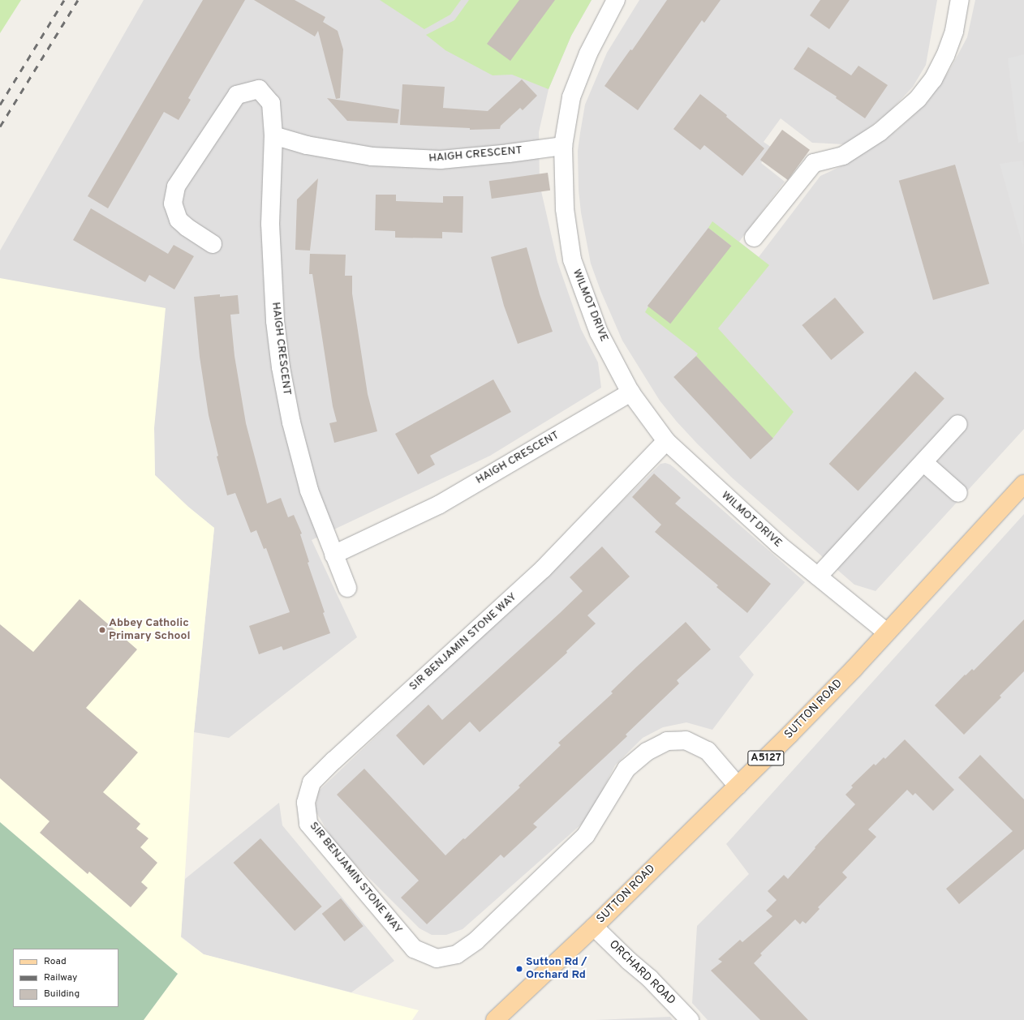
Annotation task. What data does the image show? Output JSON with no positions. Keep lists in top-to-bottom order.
{
  "streets": {
    "main road": ["SUTTON ROAD", "A5127"],
    "street": [
      "HAIGH CRESCENT",
      "WILMOT DRIVE",
      "SIR BENJAMIN STONE WAY",
      "ORCHARD ROAD"
    ]
  },
  "crossings": [
    ["HAIGH CRESCENT", "WILMOT DRIVE"],
    ["WILMOT DRIVE", "SIR BENJAMIN STONE WAY"],
    ["WILMOT DRIVE", "SUTTON ROAD"],
    ["SIR BENJAMIN STONE WAY", "SUTTON ROAD"],
    ["SUTTON ROAD", "ORCHARD ROAD"]
  ],
  "places": ["Abbey Catholic Primary School", "Sutton Rd / Orchard Rd"],
  "legend": ["Road", "Railway", "Building"]
}
